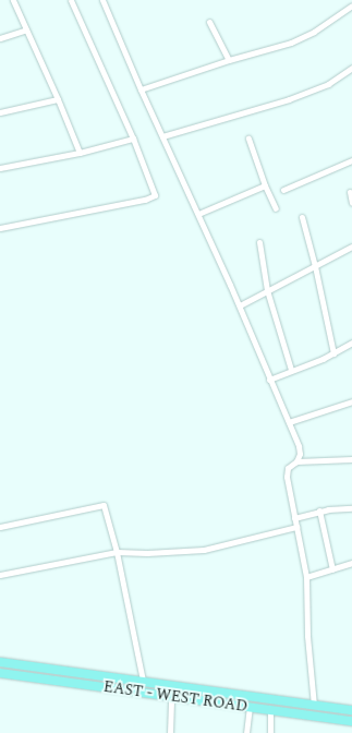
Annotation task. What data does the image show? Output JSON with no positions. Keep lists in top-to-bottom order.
{
  "streets": {
    "main road": ["EAST - WEST ROAD"]
  }
}
